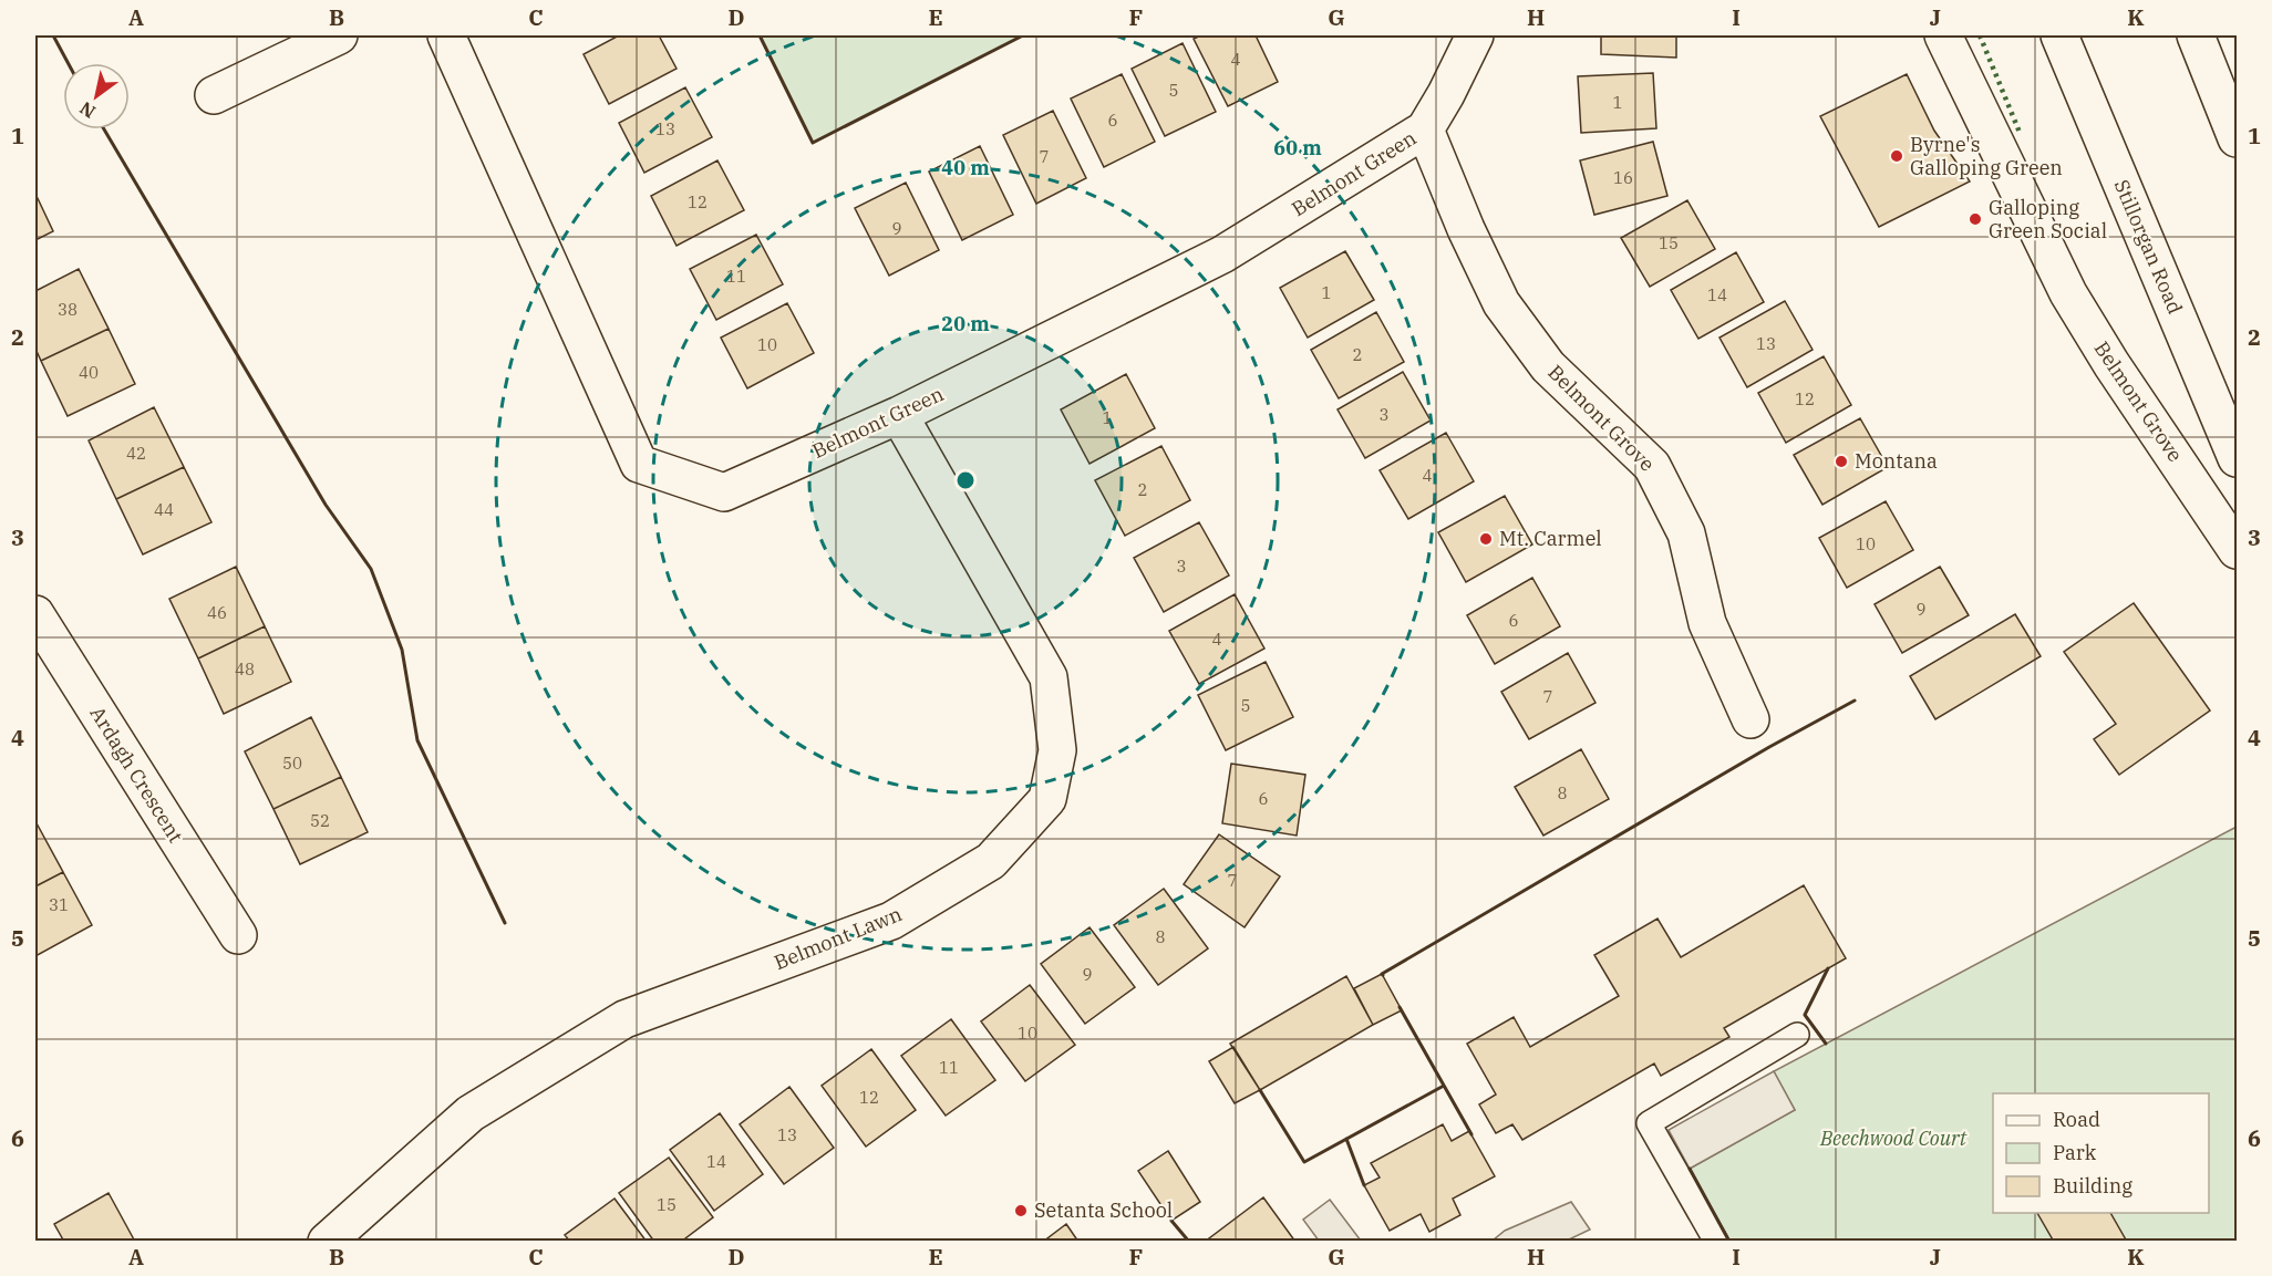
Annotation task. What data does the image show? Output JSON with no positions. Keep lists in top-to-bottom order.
{
  "streets": {
    "main road": [
      "Belmont Green",
      "Stillorgan Road",
      "Belmont Grove",
      "Ardagh Crescent",
      "Belmont Lawn"
    ]
  },
  "crossings": [
    ["Belmont Green", "Belmont Grove"],
    ["Belmont Green", "Belmont Lawn"]
  ],
  "parks": ["Beechwood Court"],
  "places": [
    "Byrne's Galloping Green",
    "Galloping Green Social",
    "Montana",
    "Mt. Carmel",
    "Setanta School"
  ],
  "house_numbers": [
    "4",
    "5",
    "1",
    "6",
    "13",
    "7",
    "16",
    "12",
    "9",
    "15",
    "11",
    "1",
    "14",
    "38",
    "13",
    "10",
    "2",
    "40",
    "12",
    "3",
    "1",
    "42",
    "4",
    "2",
    "44",
    "10",
    "3",
    "9",
    "46",
    "6",
    "4",
    "48",
    "7",
    "5",
    "50",
    "8",
    "6",
    "52",
    "7",
    "31",
    "8",
    "9",
    "10",
    "11",
    "12",
    "13",
    "14",
    "15"
  ],
  "legend": ["Road", "Park", "Building"],
  "north": "bottom left",
  "grid": {
    "columns": [
      "A",
      "B",
      "C",
      "D",
      "E",
      "F",
      "G",
      "H",
      "I",
      "J",
      "K"
    ],
    "rows": [
      "1",
      "2",
      "3",
      "4",
      "5",
      "6"
    ]
  },
  "rings": ["60 m", "40 m", "20 m"]
}
